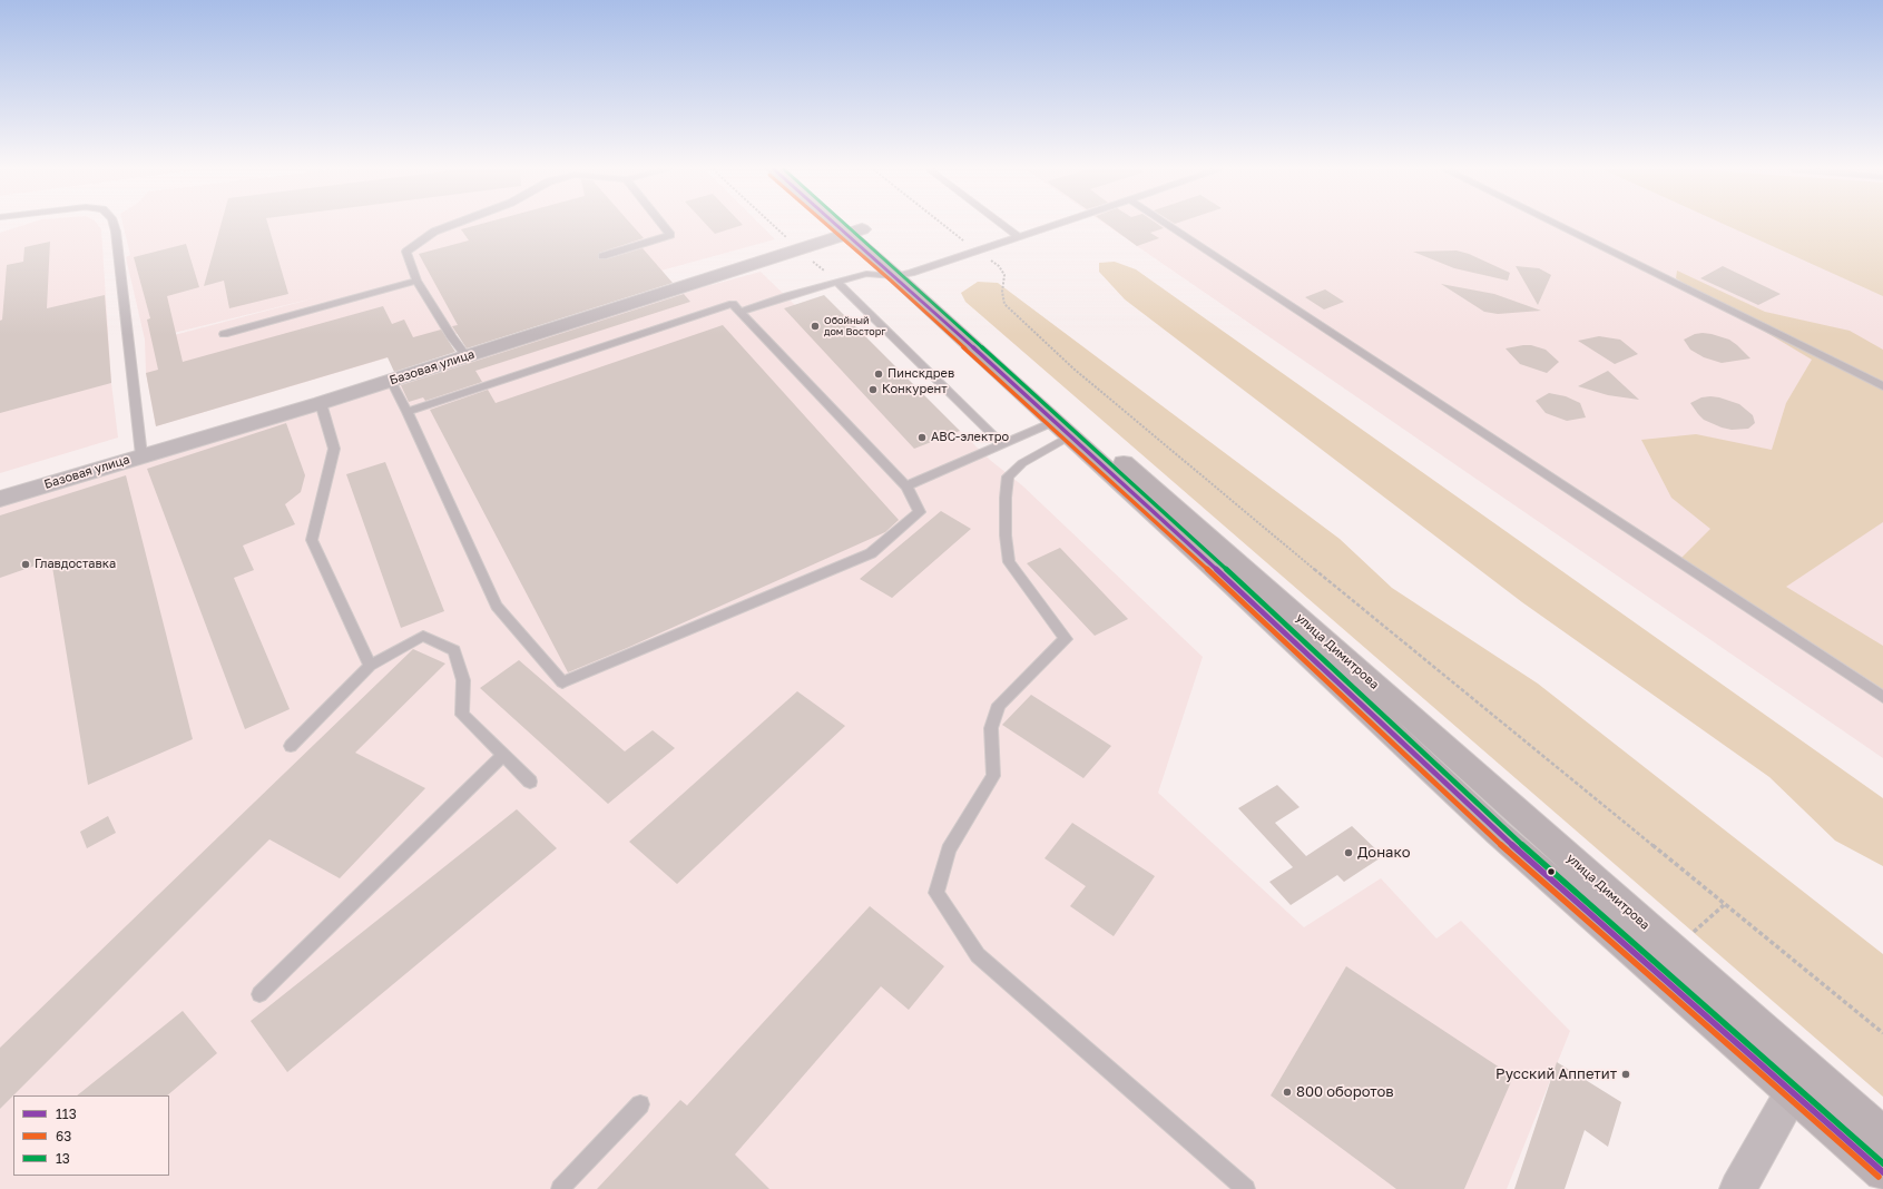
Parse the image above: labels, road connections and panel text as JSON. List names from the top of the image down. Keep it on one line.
{"streets":{"main road":["улица Димитрова"],"street":["Базовая улица"]},"crossings":[["Базовая улица","улица Димитрова"]],"places":["Обойный дом Восторг","Пинскдрев","Конкурент","АВС-электро","Главдоставка","Донако","Русский Аппетит","800 оборотов"],"lines":["transit line 113","transit line 63","transit line 13"],"legend":["113","63","13"]}
